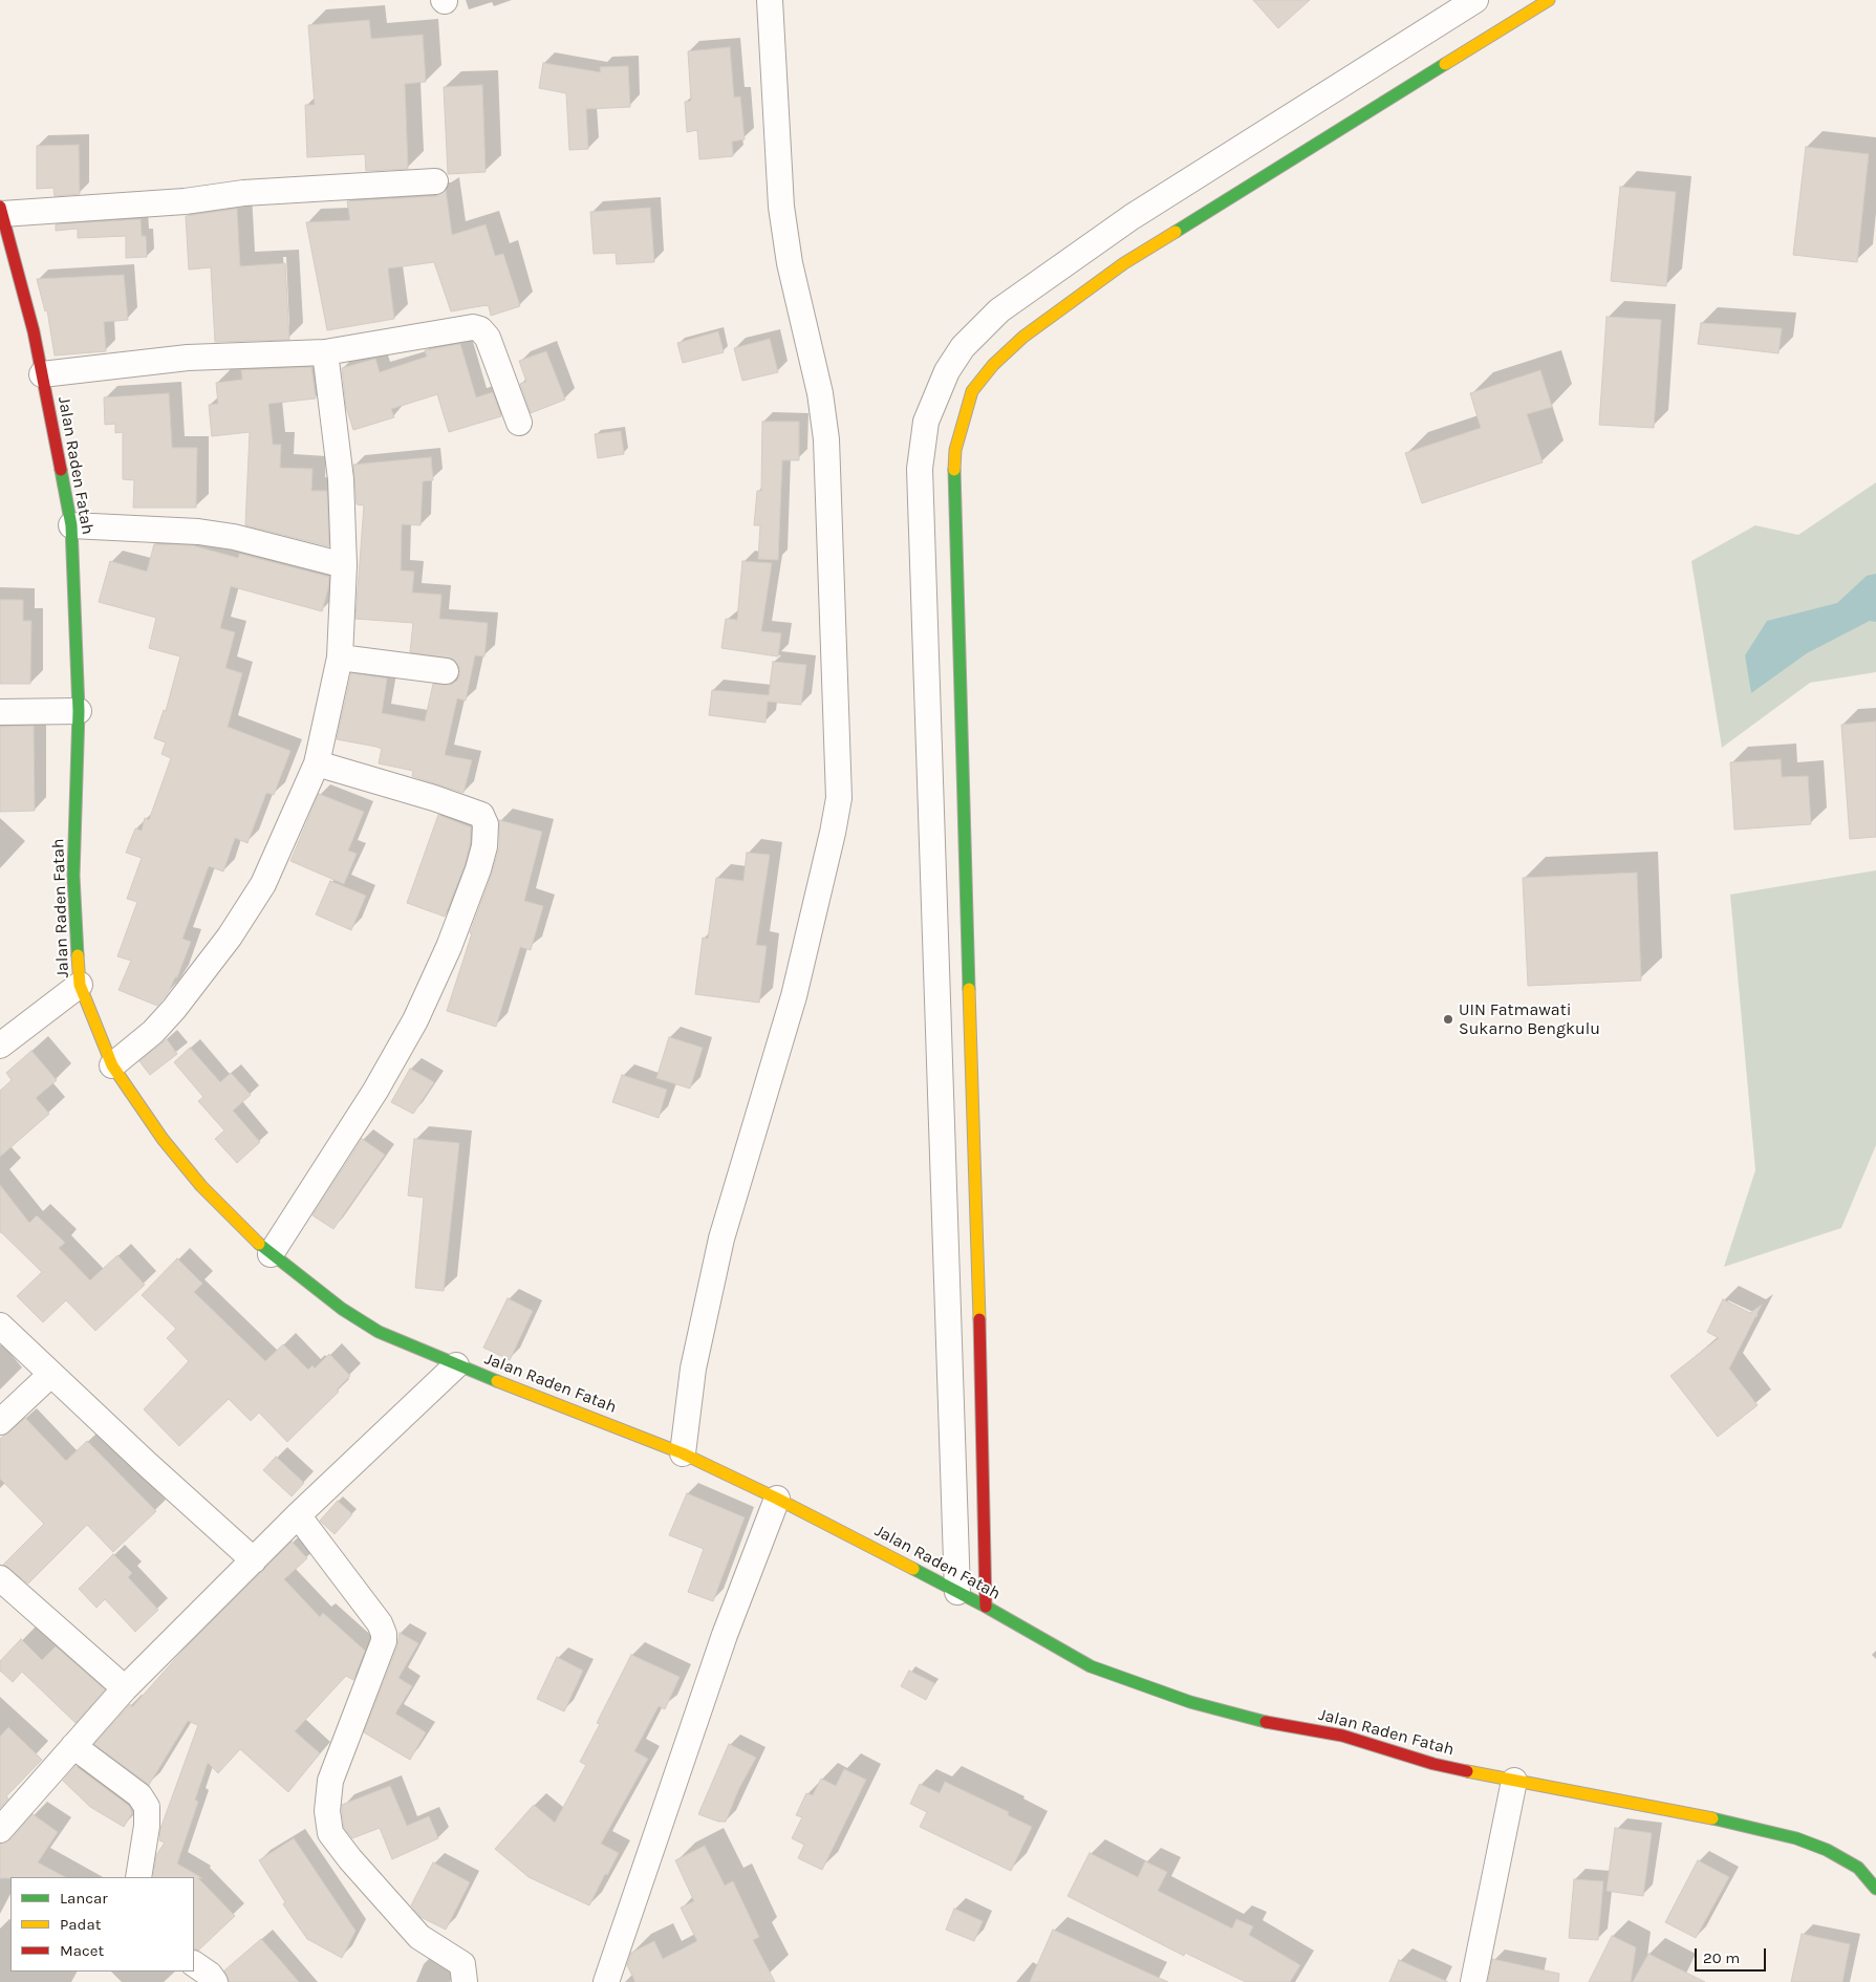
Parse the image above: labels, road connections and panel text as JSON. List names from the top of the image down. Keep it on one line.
{"streets":{"main road":["Jalan Raden Fatah"]},"places":["UIN Fatmawati Sukarno Bengkulu"],"legend":["Lancar","Padat","Macet"],"scale_bar":"20 m"}
